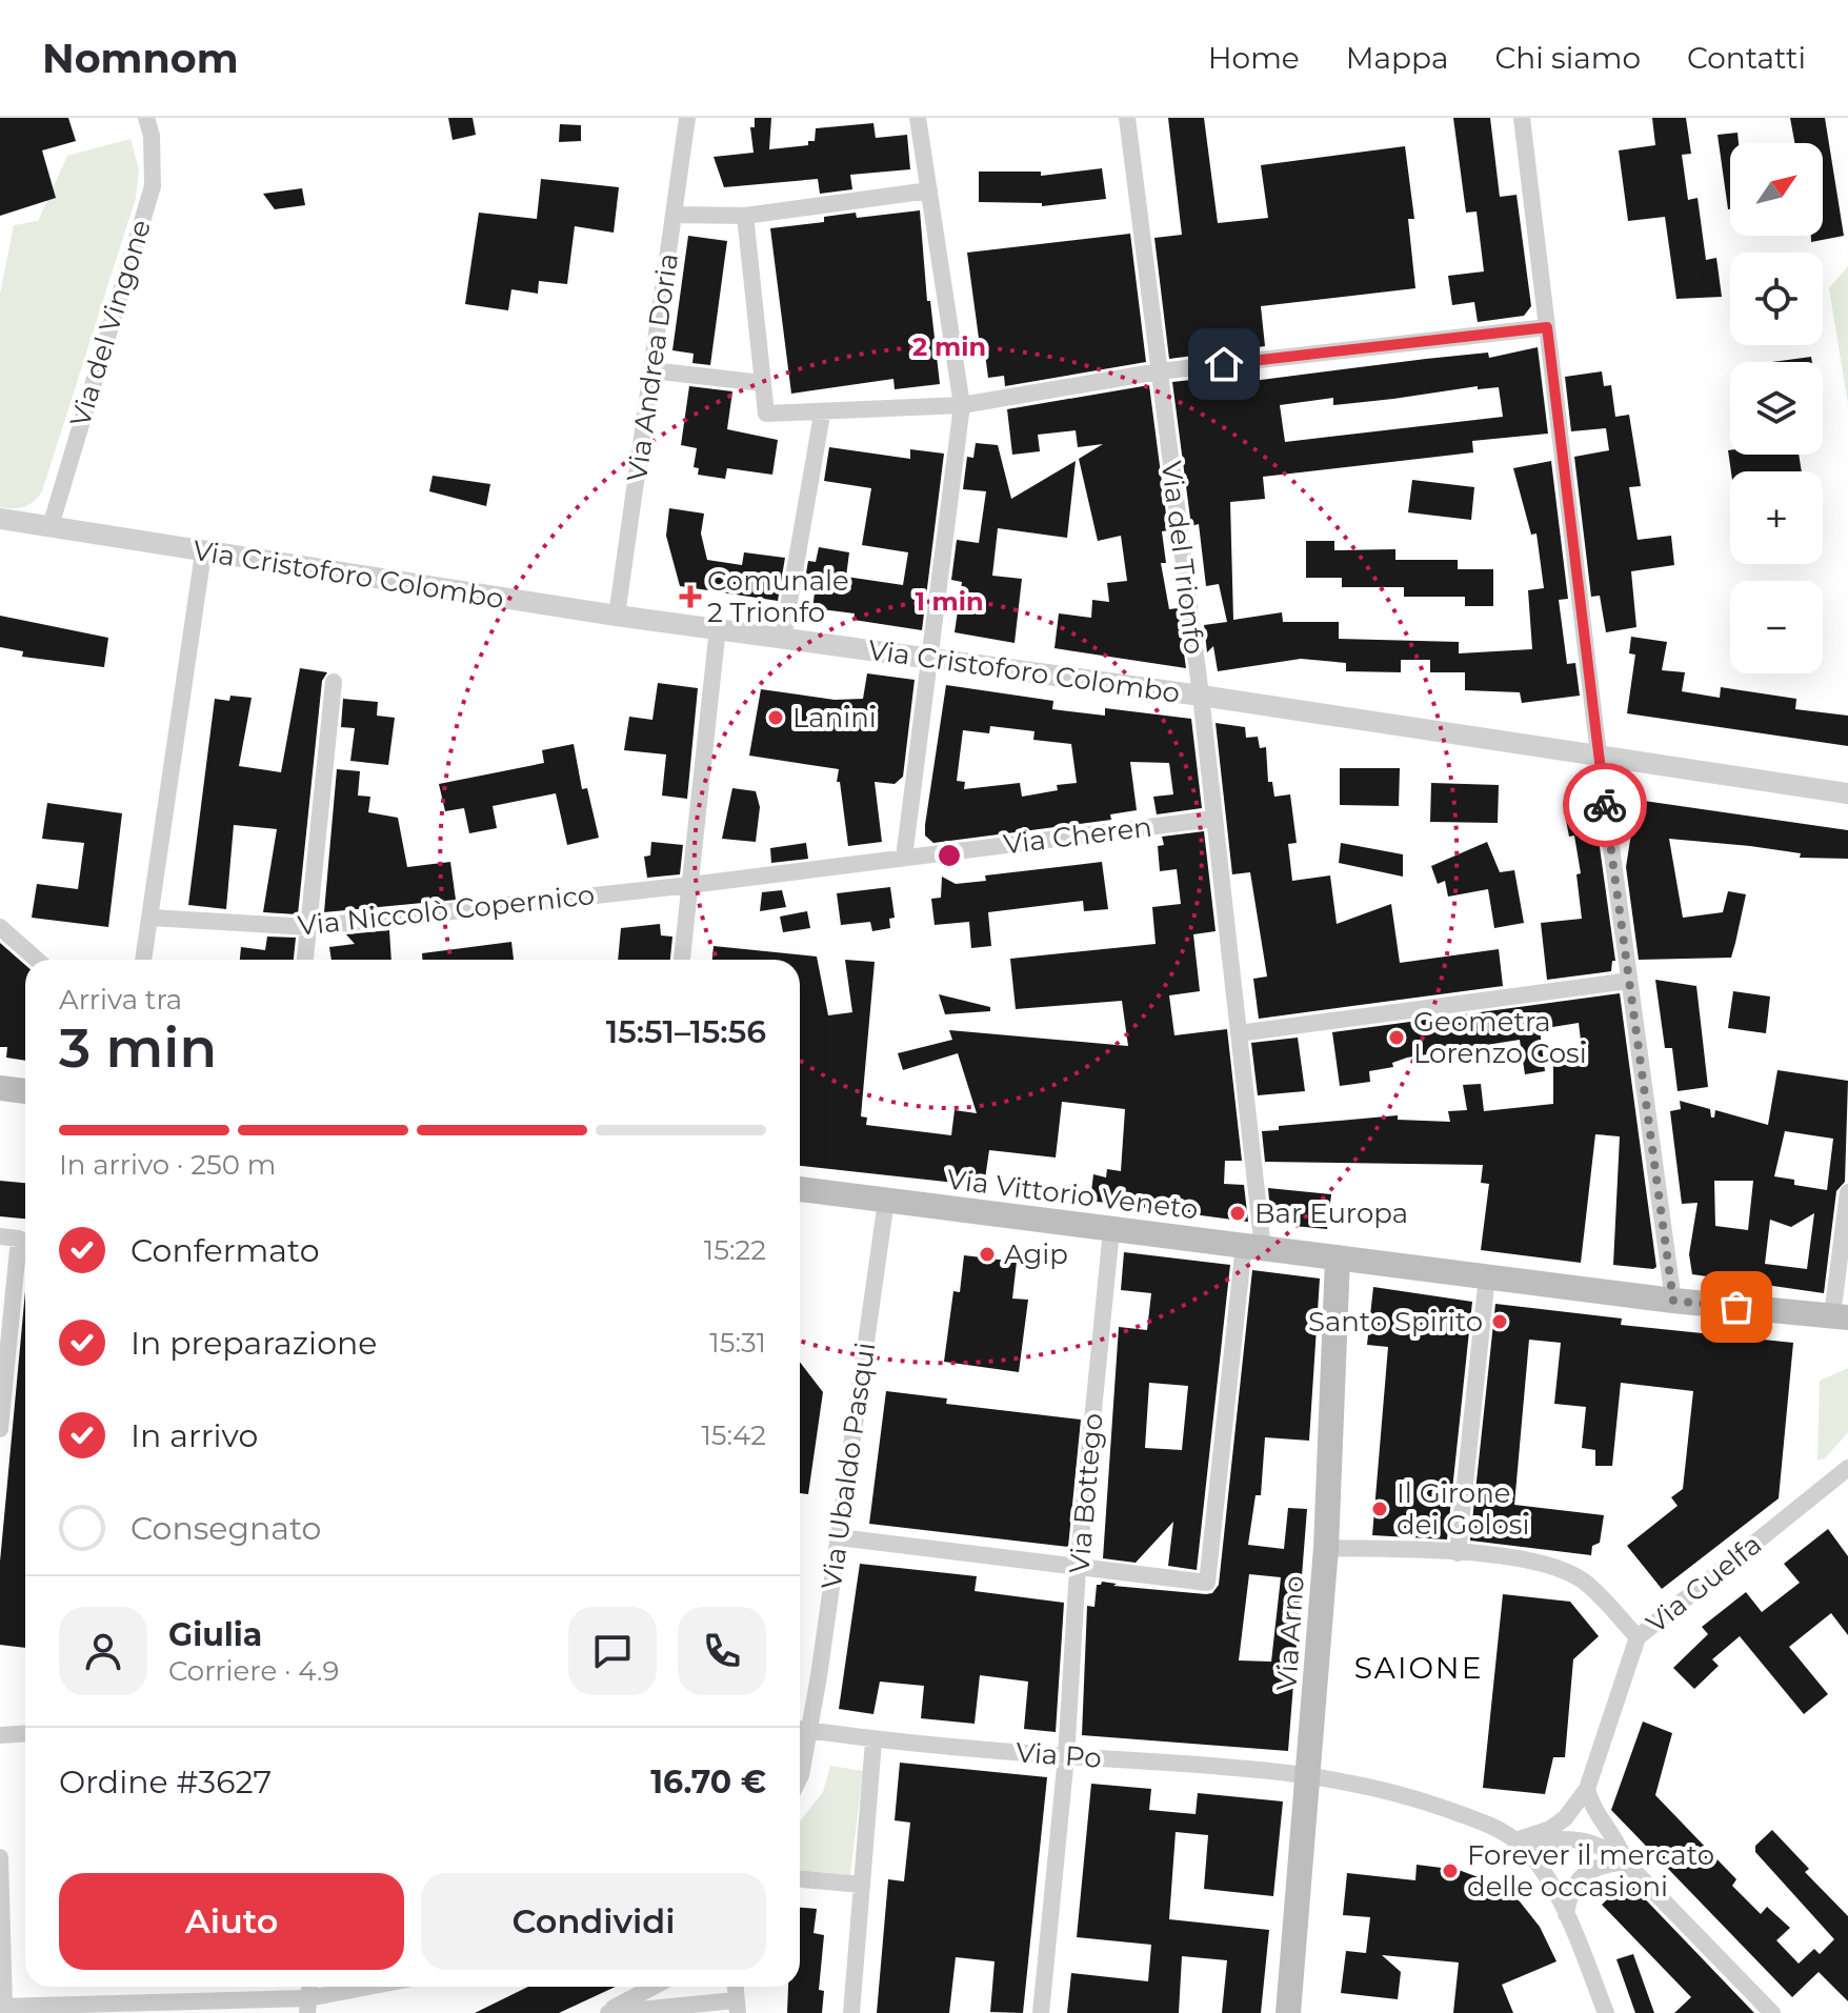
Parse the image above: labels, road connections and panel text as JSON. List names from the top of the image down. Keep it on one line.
{"streets":{"main road":["Via Vittorio Veneto","Via Arno"],"street":["Via del Vingone","Via Andrea Doria","Via del Trionfo","Via Cristoforo Colombo","Via Cheren","Via Niccolò Copernico","Via Ubaldo Pasqui","Via Bottego","Via Guelfa","Via Po"]},"crossings":[["Via del Vingone","Via Cristoforo Colombo"],["Via Andrea Doria","Via Cristoforo Colombo"],["Via del Trionfo","Via Cristoforo Colombo"],["Via del Trionfo","Via Cheren"],["Via del Trionfo","Via Vittorio Veneto"],["Via del Trionfo","Via Bottego"],["Via Cheren","Via Niccolò Copernico"],["Via Vittorio Veneto","Via Ubaldo Pasqui"],["Via Vittorio Veneto","Via Bottego"],["Via Vittorio Veneto","Via Arno"],["Via Ubaldo Pasqui","Via Po"],["Via Bottego","Via Po"],["Via Guelfa","Via Po"],["Via Arno","Via Po"]],"districts":["SAIONE"],"places":{"health":["Comunale 2 Trionfo"],"other":["Lanini","Geometra Lorenzo Cosi","Bar Europa","Agip","Santo Spirito","Il Girone dei Golosi","Forever il mercato delle occasioni"]},"north":"top right","page":{"header":"Nomnom","nav":["Home","Mappa","Chi siamo","Contatti"],"map_buttons":["+","−"],"heading":["3 min","Arriva tra","15:51–15:56"],"panel":["Giulia","Corriere · 4.9","Ordine #3627","16.70 €"],"bar":"In arrivo · 250 m","list":[["Confermato","15:22"],["In preparazione","15:31"],["In arrivo","15:42"],"Consegnato"],"buttons":["Aiuto","Condividi"]},"rings":["2 min","1 min"]}
